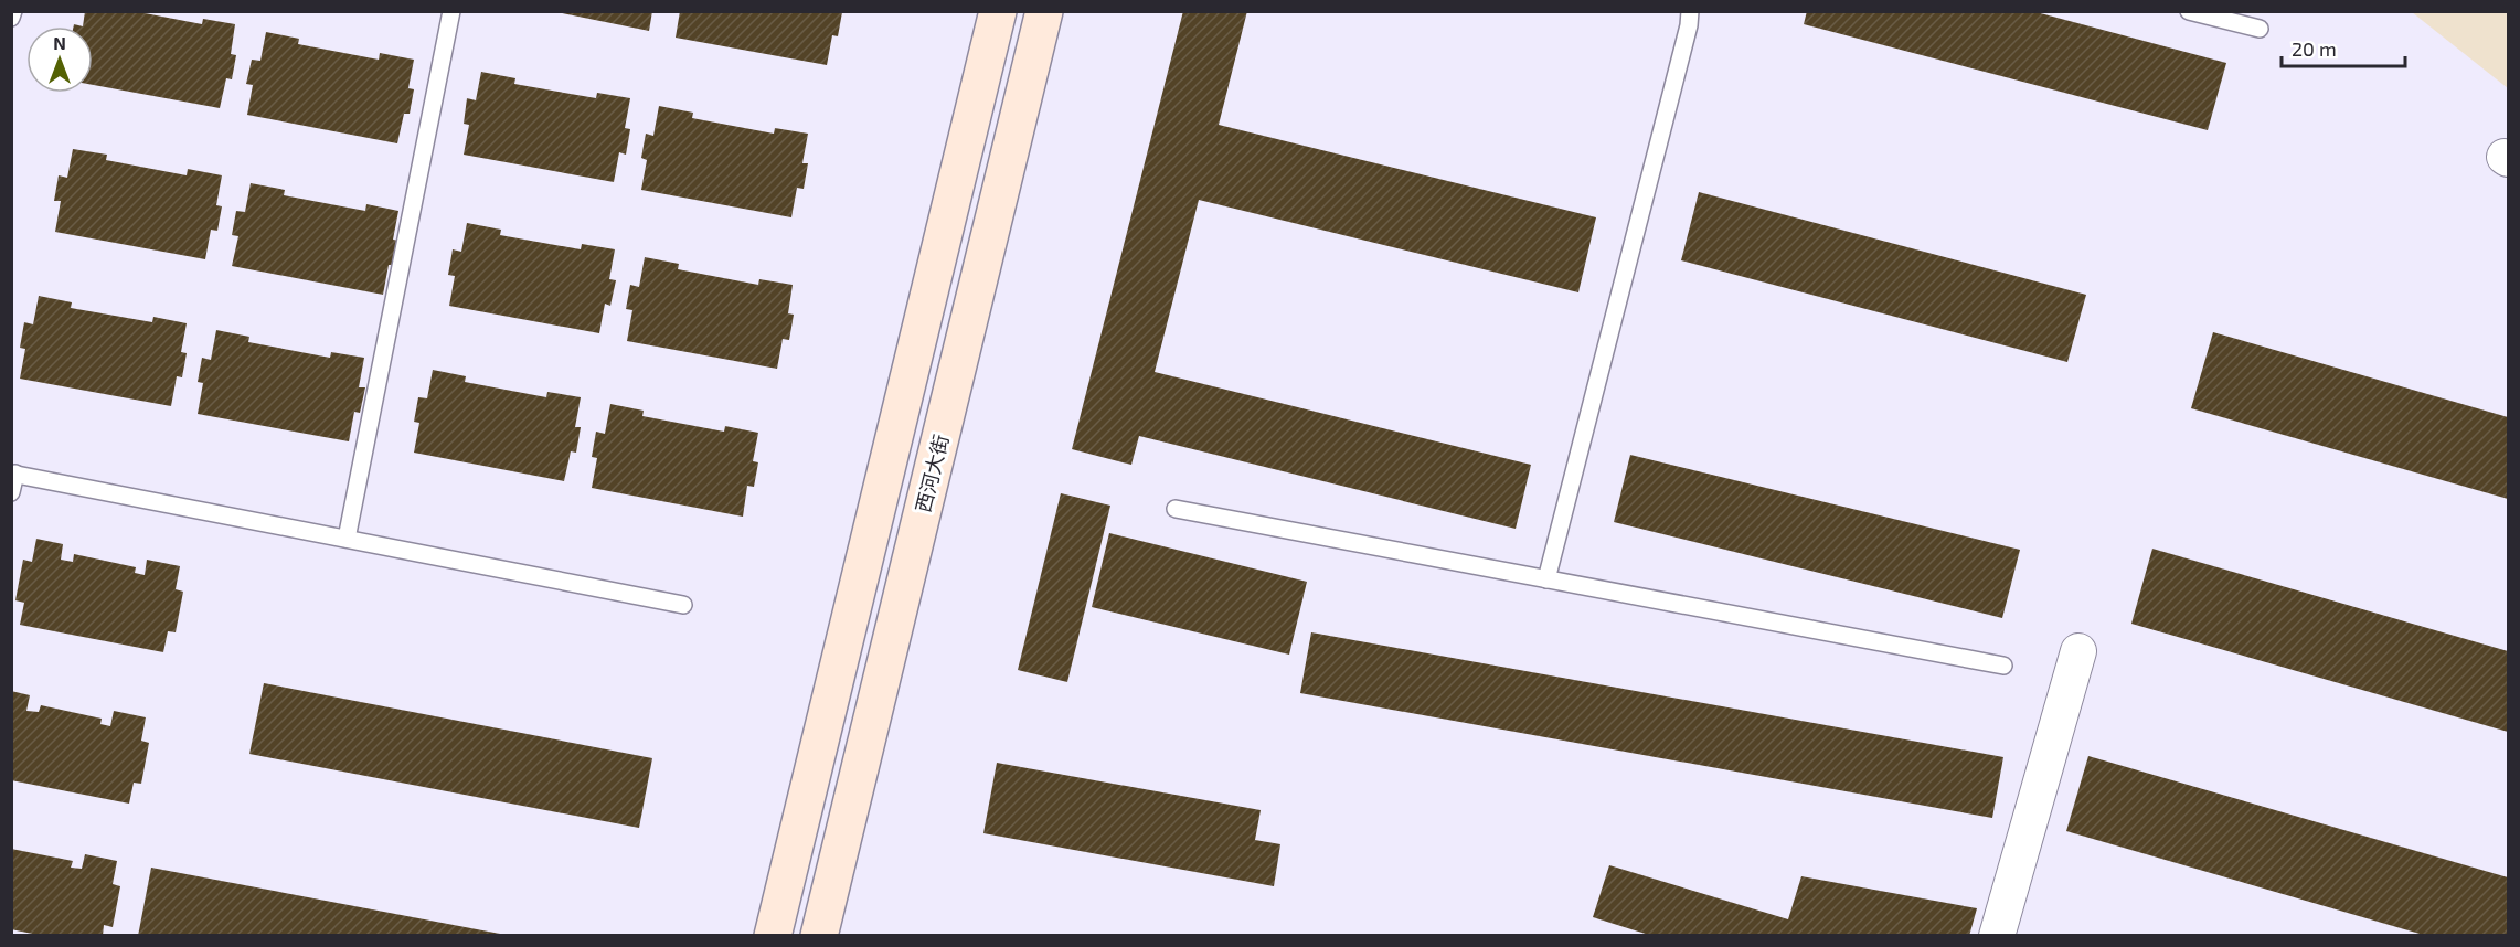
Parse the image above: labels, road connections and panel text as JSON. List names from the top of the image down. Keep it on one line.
{"streets":{"street":["西河大街"]},"scale_bar":"20 m","north":"top"}
